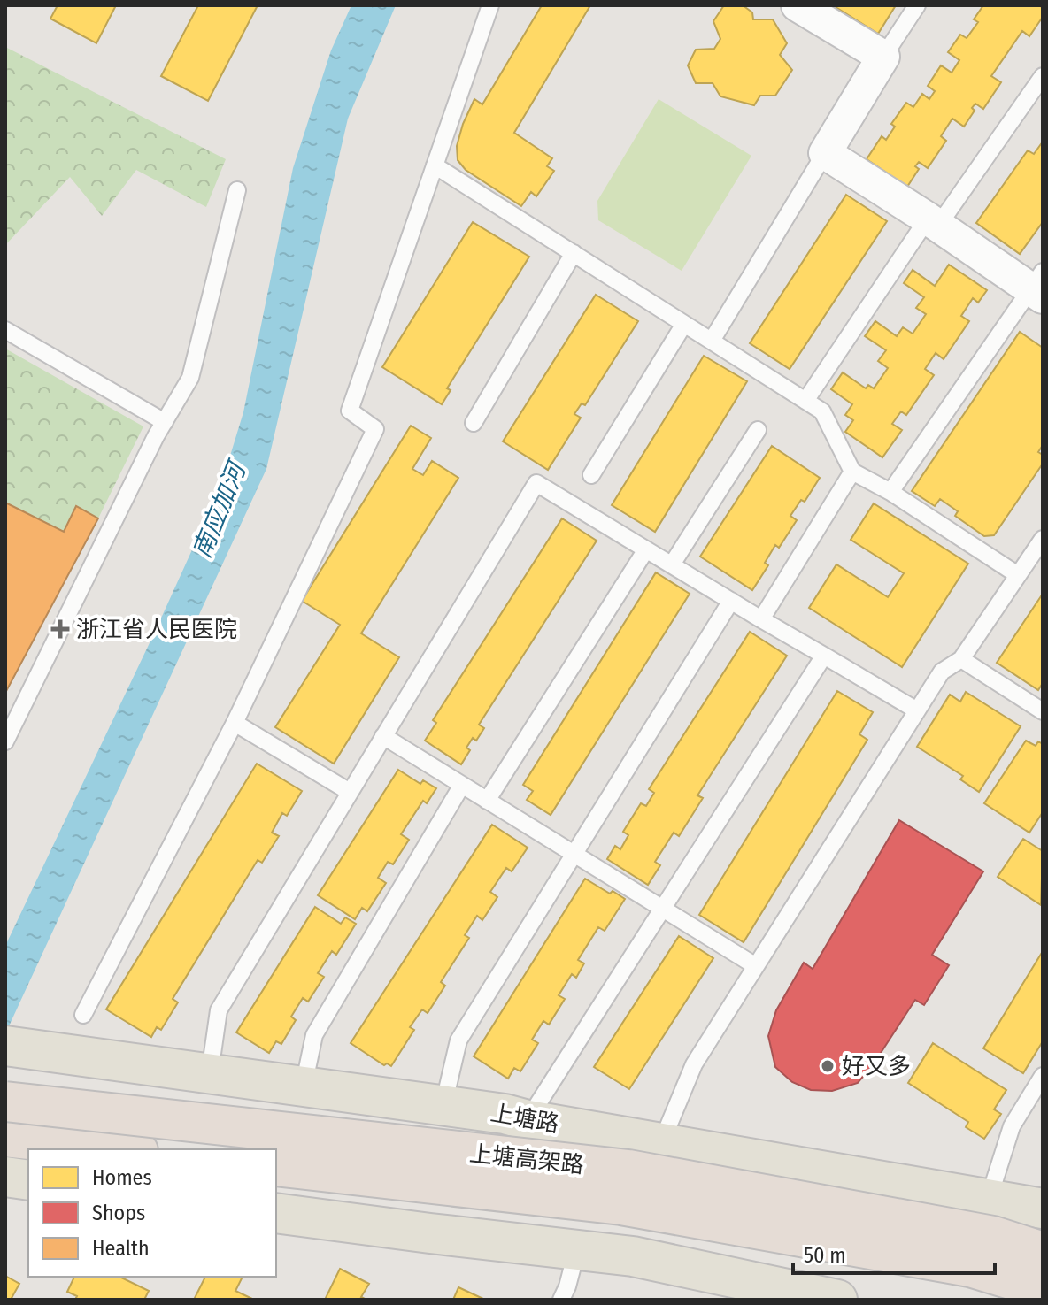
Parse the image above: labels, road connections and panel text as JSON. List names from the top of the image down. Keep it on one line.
{"streets":{"highway":["上塘高架路"],"main road":["上塘路"]},"water":["南应加河"],"places":{"health":["浙江省人民医院"],"other":["好又多"]},"legend":["Homes","Shops","Health"],"scale_bar":"50 m"}
